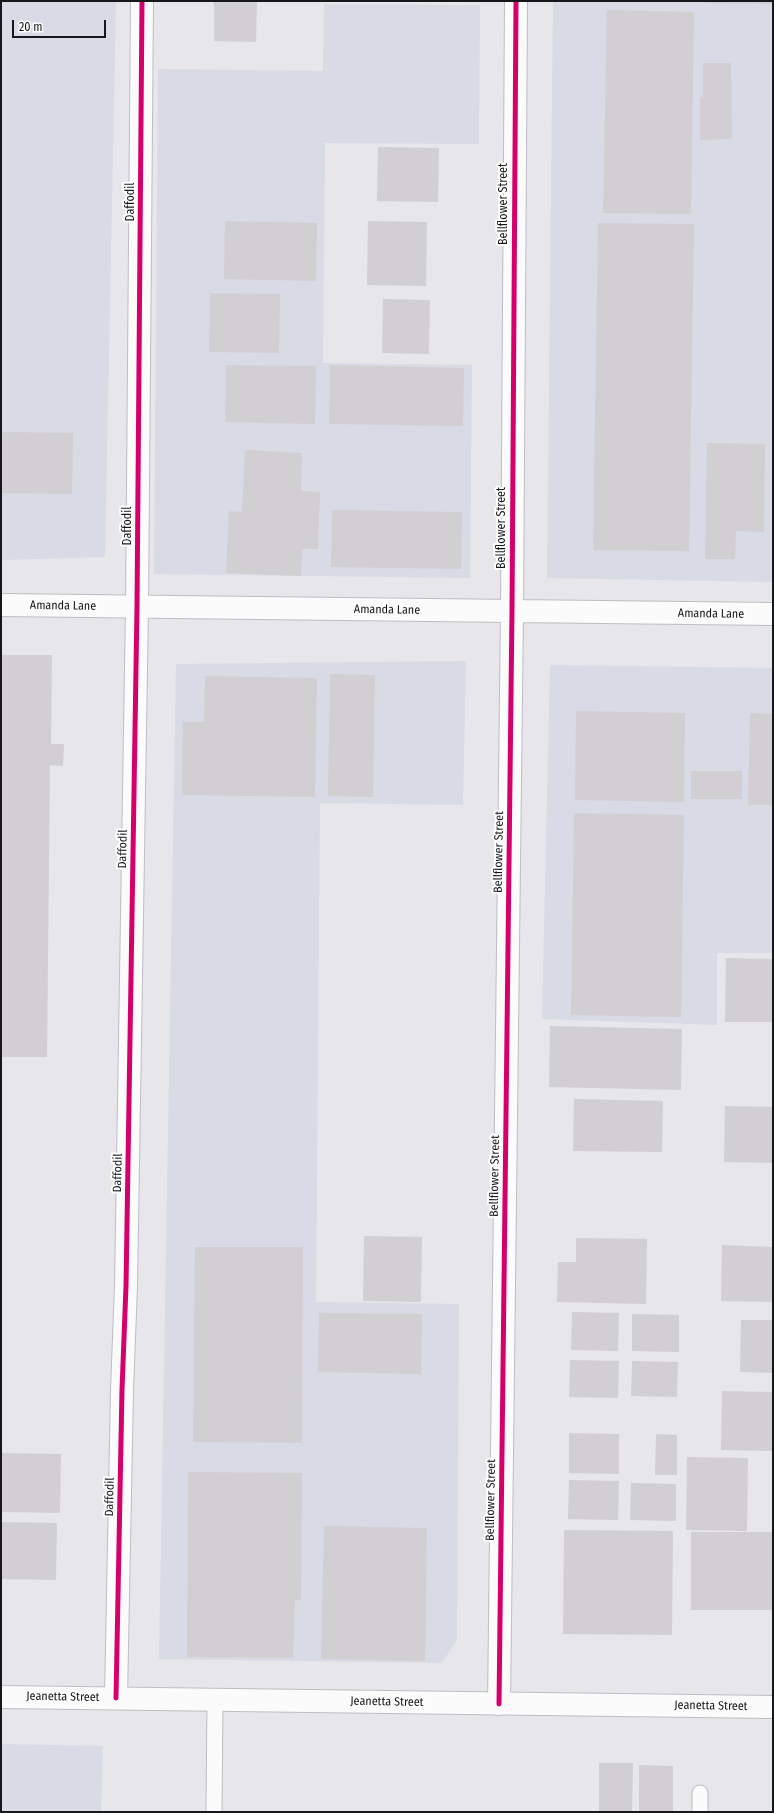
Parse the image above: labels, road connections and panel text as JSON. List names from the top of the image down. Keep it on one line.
{"streets":{"street":["Daffodil","Bellflower Street","Amanda Lane","Jeanetta Street"]},"crossings":[["Daffodil","Amanda Lane"],["Daffodil","Jeanetta Street"],["Bellflower Street","Amanda Lane"],["Bellflower Street","Jeanetta Street"]],"scale_bar":"20 m"}
